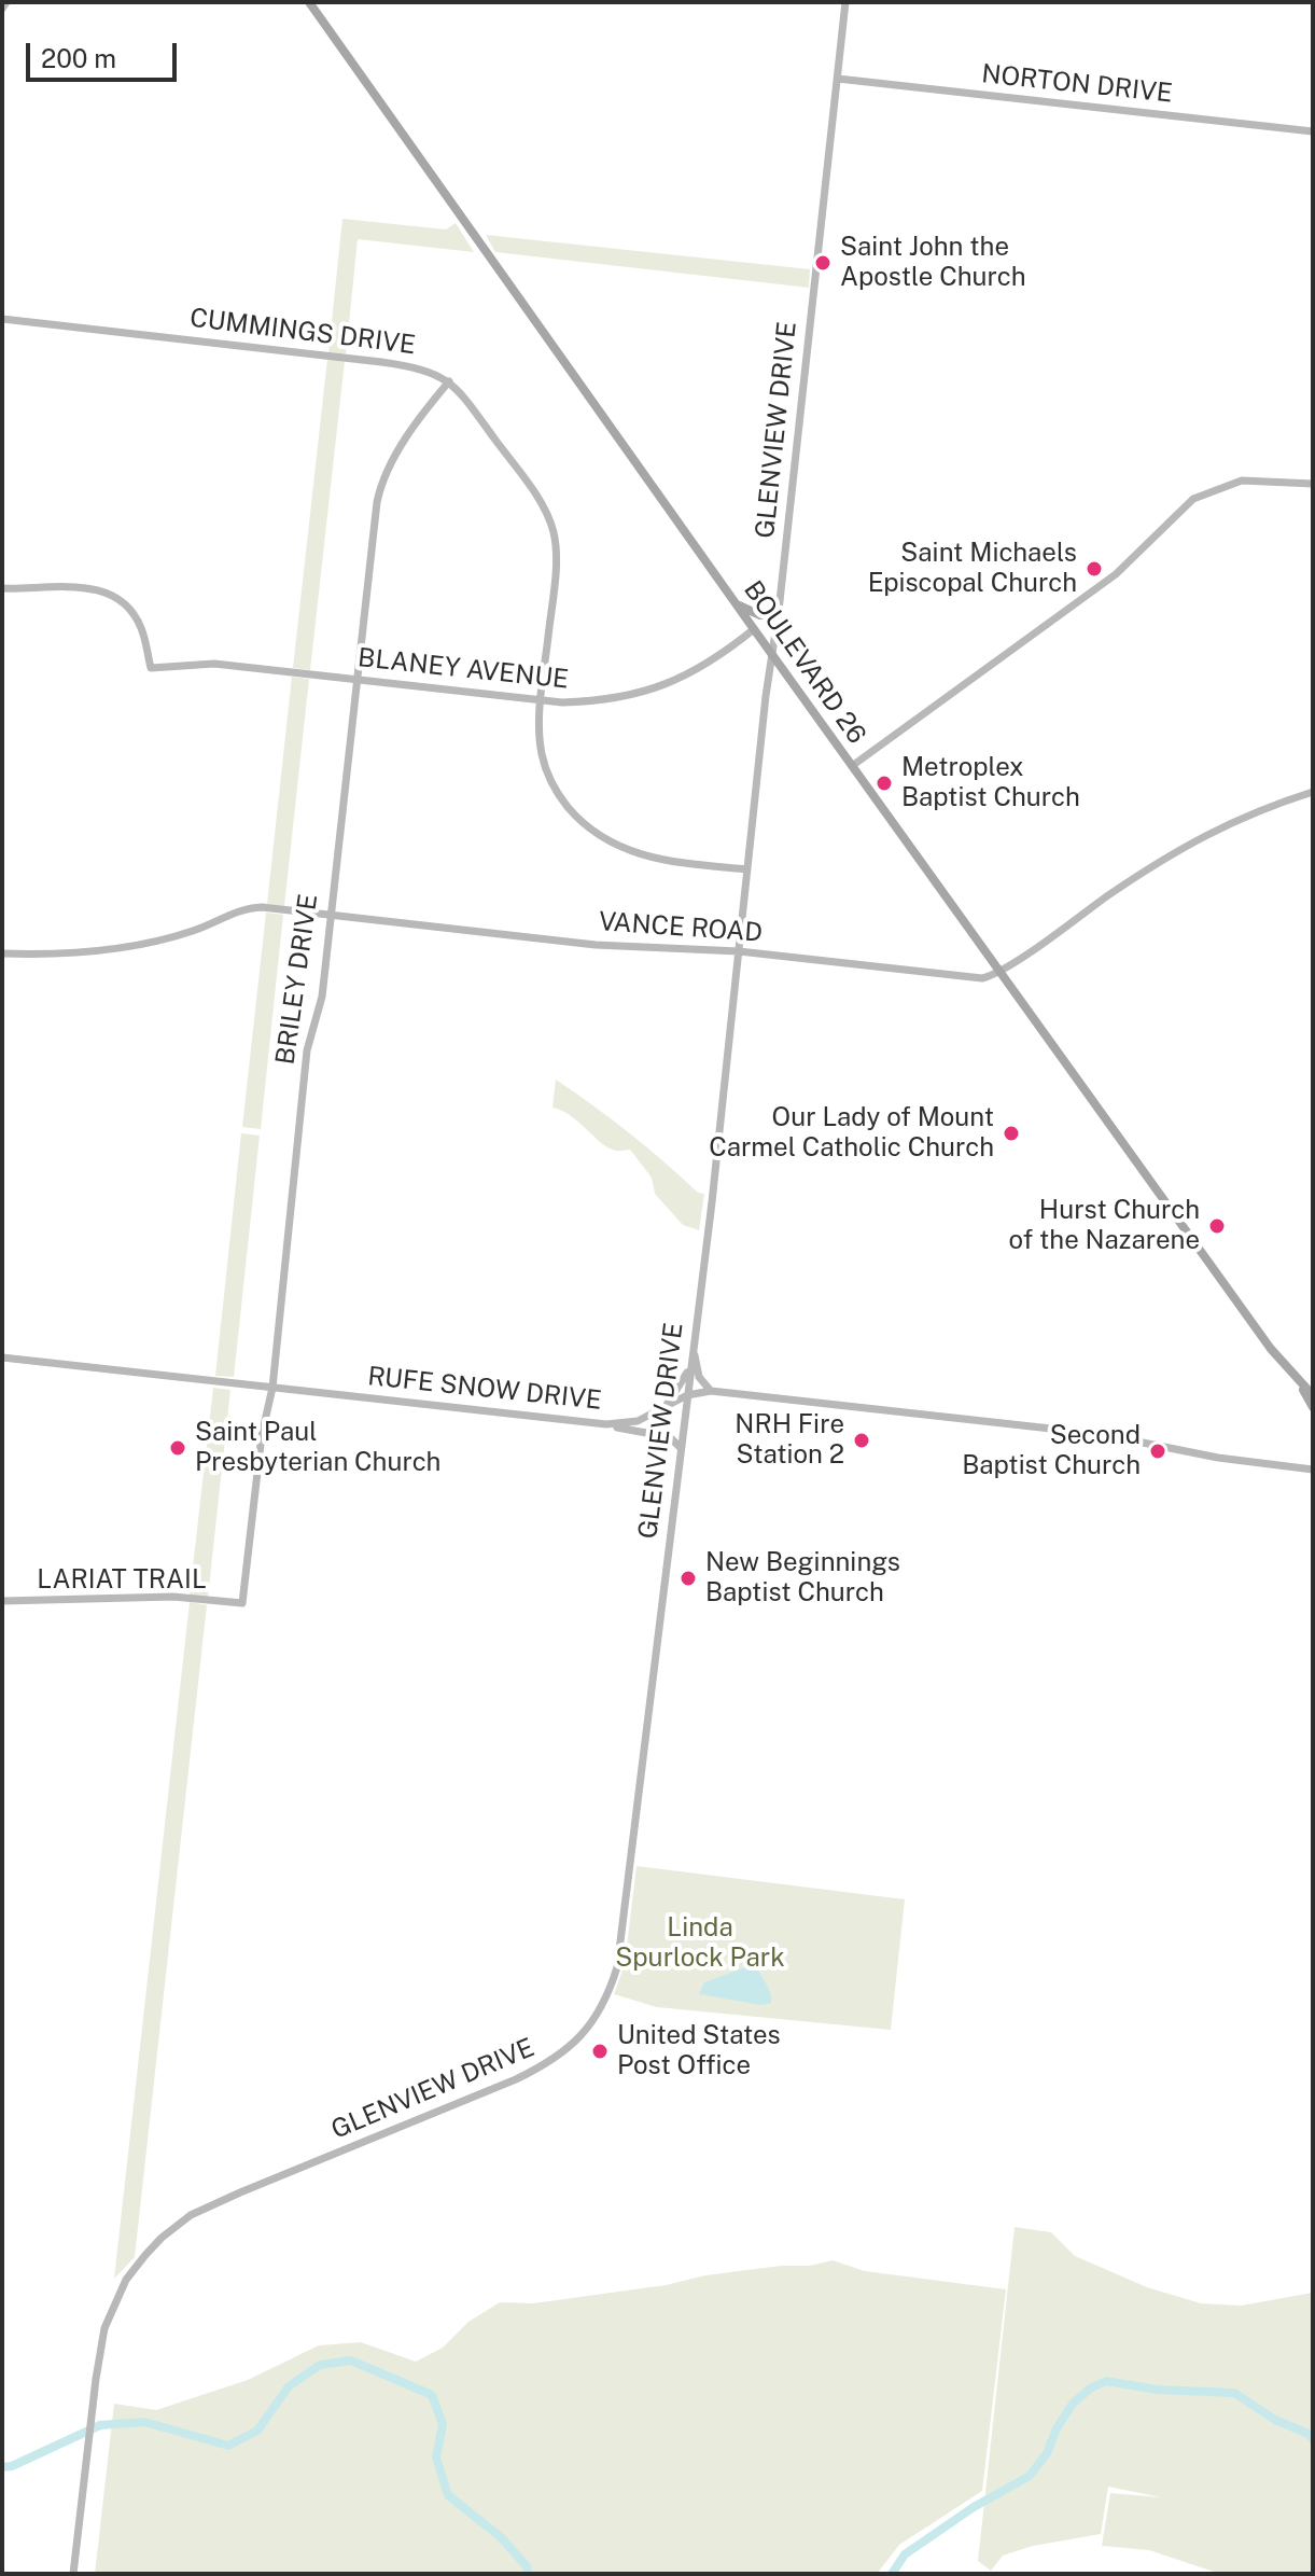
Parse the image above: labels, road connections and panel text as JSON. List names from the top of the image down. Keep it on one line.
{"streets":{"main road":["BOULEVARD 26"],"street":["NORTON DRIVE","CUMMINGS DRIVE","GLENVIEW DRIVE","BLANEY AVENUE","VANCE ROAD","BRILEY DRIVE","RUFE SNOW DRIVE","LARIAT TRAIL"]},"crossings":[["NORTON DRIVE","GLENVIEW DRIVE"],["CUMMINGS DRIVE","GLENVIEW DRIVE"],["CUMMINGS DRIVE","BLANEY AVENUE"],["CUMMINGS DRIVE","BRILEY DRIVE"],["GLENVIEW DRIVE","BOULEVARD 26"],["GLENVIEW DRIVE","VANCE ROAD"],["GLENVIEW DRIVE","RUFE SNOW DRIVE"],["BOULEVARD 26","BLANEY AVENUE"],["BOULEVARD 26","VANCE ROAD"],["BLANEY AVENUE","BRILEY DRIVE"],["VANCE ROAD","BRILEY DRIVE"],["BRILEY DRIVE","RUFE SNOW DRIVE"],["BRILEY DRIVE","LARIAT TRAIL"]],"parks":["Linda Spurlock Park"],"places":["Saint John the Apostle Church","Saint Michaels Episcopal Church","Metroplex Baptist Church","Our Lady of Mount Carmel Catholic Church","Hurst Church of the Nazarene","NRH Fire Station 2","Saint Paul Presbyterian Church","Second Baptist Church","New Beginnings Baptist Church","United States Post Office"],"scale_bar":"200 m"}
